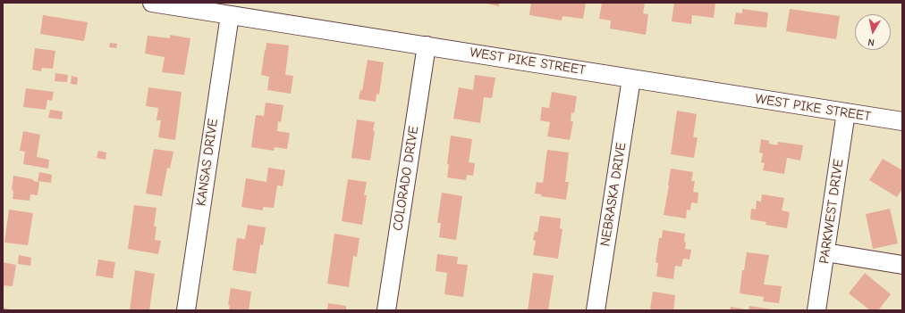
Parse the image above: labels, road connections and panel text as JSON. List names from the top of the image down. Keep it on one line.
{"streets":{"street":["WEST PIKE STREET","KANSAS DRIVE","COLORADO DRIVE","NEBRASKA DRIVE","PARKWEST DRIVE"]},"crossings":[["WEST PIKE STREET","KANSAS DRIVE"],["WEST PIKE STREET","COLORADO DRIVE"],["WEST PIKE STREET","NEBRASKA DRIVE"],["WEST PIKE STREET","PARKWEST DRIVE"]],"north":"bottom"}
